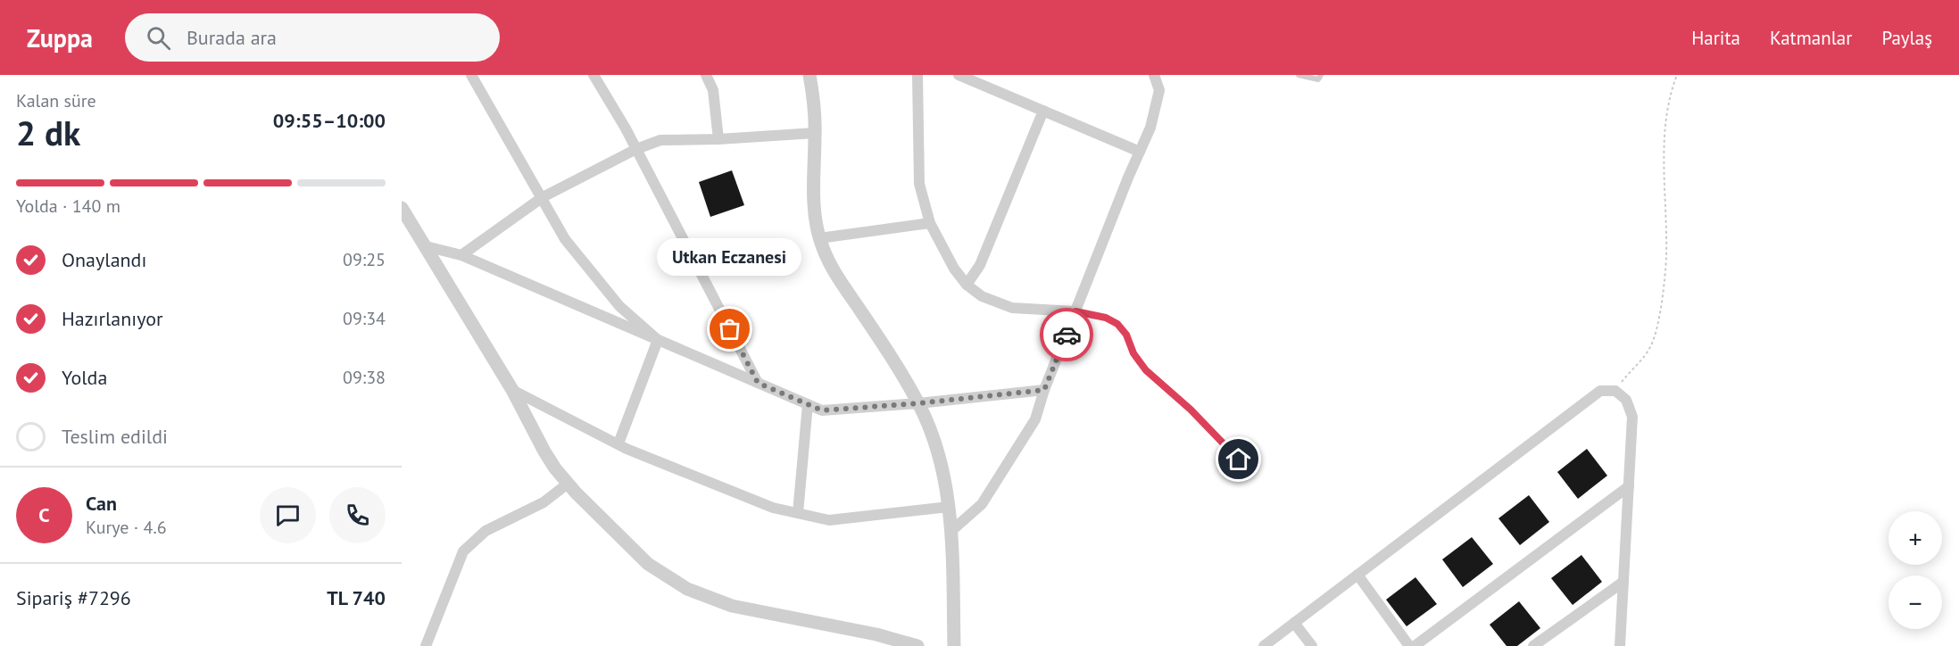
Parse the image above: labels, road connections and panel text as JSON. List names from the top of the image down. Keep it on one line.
{"places":["Utkan Eczanesi"],"page":{"header":"Zuppa","search":"Burada ara","nav":["Harita","Katmanlar","Paylaş"],"heading":["2 dk","Kalan süre","09:55–10:00"],"panel":["Can","Kurye · 4.6","Sipariş #7296","TL 740"],"bar":"Yolda · 140 m","list":[["Onaylandı","09:25"],["Hazırlanıyor","09:34"],["Yolda","09:38"],"Teslim edildi"],"bubble":"Utkan Eczanesi","round":"C","map_buttons":["+","−"]}}
